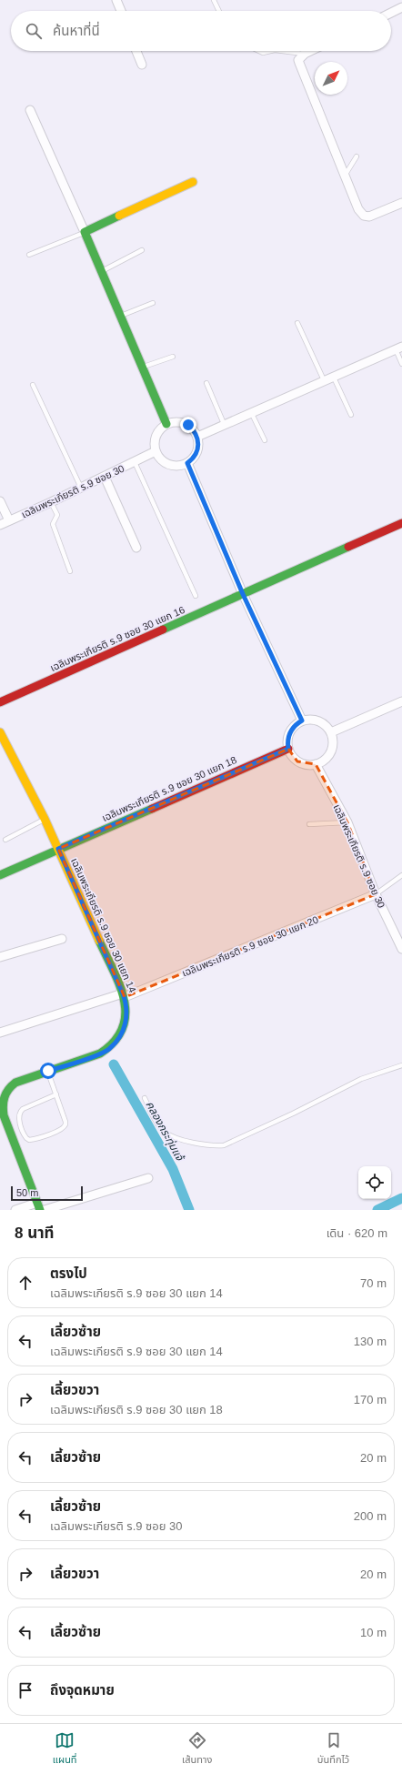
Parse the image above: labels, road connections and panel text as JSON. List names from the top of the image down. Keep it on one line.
{"streets":{"street":["เฉลิมพระเกียรติ ร.9 ซอย 30","เฉลิมพระเกียรติ ร.9 ซอย 30 แยก 16","เฉลิมพระเกียรติ ร.9 ซอย 30 แยก 18","เฉลิมพระเกียรติ ร.9 ซอย 30 แยก 14","เฉลิมพระเกียรติ ร.9 ซอย 30 แยก 20"]},"crossings":[["เฉลิมพระเกียรติ ร.9 ซอย 30","เฉลิมพระเกียรติ ร.9 ซอย 30 แยก 18"],["เฉลิมพระเกียรติ ร.9 ซอย 30","เฉลิมพระเกียรติ ร.9 ซอย 30 แยก 20"],["เฉลิมพระเกียรติ ร.9 ซอย 30 แยก 18","เฉลิมพระเกียรติ ร.9 ซอย 30 แยก 14"],["เฉลิมพระเกียรติ ร.9 ซอย 30 แยก 14","เฉลิมพระเกียรติ ร.9 ซอย 30 แยก 20"]],"water":["คลองกระทุ่มแจ้"],"scale_bar":"50 m","north":"top right","page":{"search":"ค้นหาที่นี่","scale":"50 m","heading":["8 นาที","เดิน · 620 m"],"list":[["ตรงไป","เฉลิมพระเกียรติ ร.9 ซอย 30 แยก 14","70 m"],["เลี้ยวซ้าย","เฉลิมพระเกียรติ ร.9 ซอย 30 แยก 14","130 m"],["เลี้ยวขวา","เฉลิมพระเกียรติ ร.9 ซอย 30 แยก 18","170 m"],["เลี้ยวซ้าย","20 m"],["เลี้ยวซ้าย","เฉลิมพระเกียรติ ร.9 ซอย 30","200 m"],["เลี้ยวขวา","20 m"],["เลี้ยวซ้าย","10 m"],"ถึงจุดหมาย"],"nav":["แผนที่","เส้นทาง","บันทึกไว้"]}}
